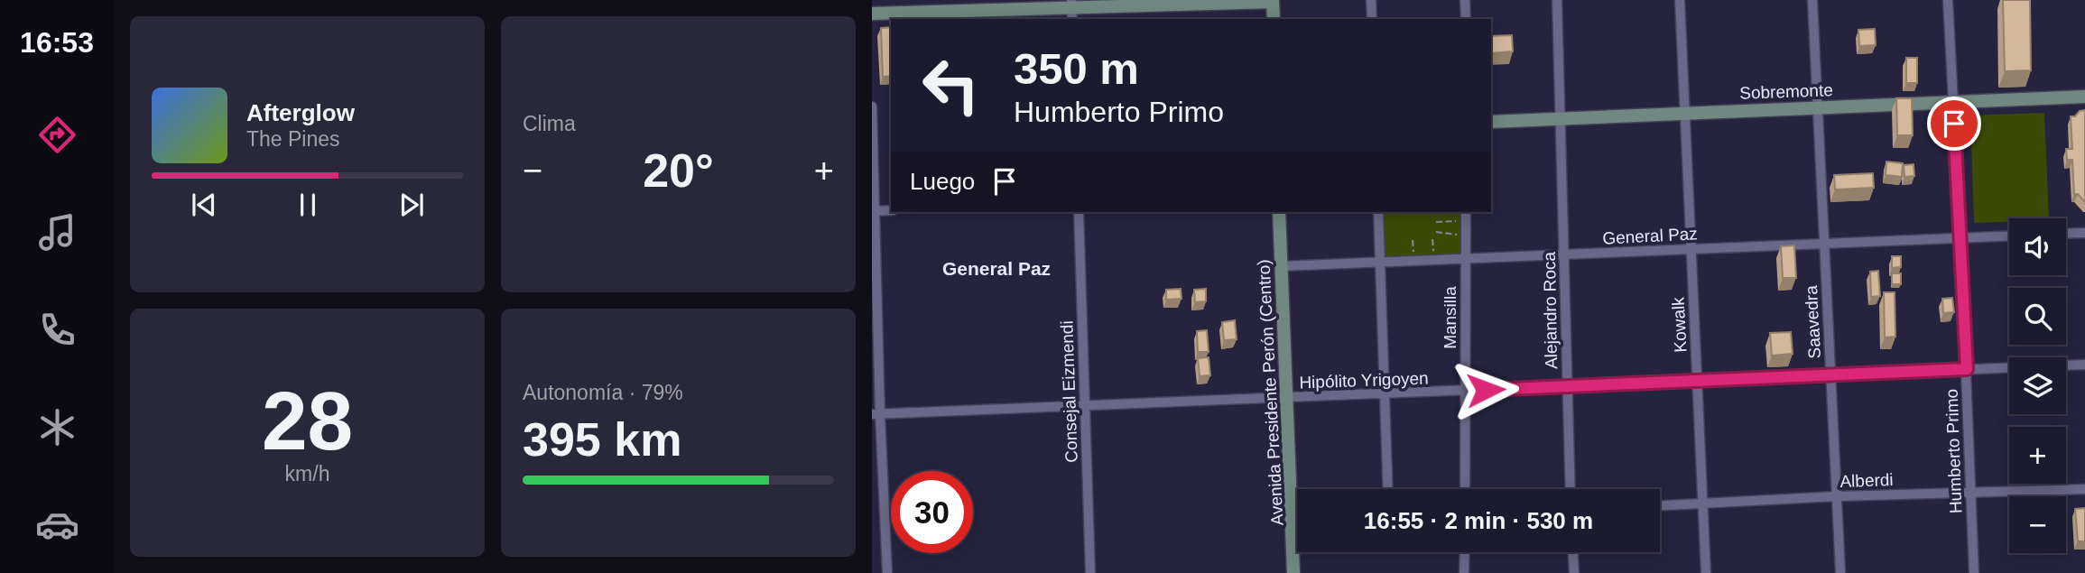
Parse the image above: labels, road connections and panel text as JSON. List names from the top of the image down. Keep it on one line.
{"streets":{"main road":["Sobremonte","Avenida Presidente Perón (Centro)"],"street":["General Paz","Alejandro Roca","Mansilla","Saavedra","Kowalk","Hipólito Yrigoyen","Consejal Eizmendi","Humberto Primo","Alberdi"]},"crossings":[["Sobremonte","Alejandro Roca"],["Sobremonte","Saavedra"],["Sobremonte","Kowalk"],["Sobremonte","Humberto Primo"],["General Paz","Alejandro Roca"],["General Paz","Mansilla"],["General Paz","Saavedra"],["General Paz","Kowalk"],["General Paz","Avenida Presidente Perón (Centro)"],["General Paz","Humberto Primo"],["Alejandro Roca","Hipólito Yrigoyen"],["Mansilla","Hipólito Yrigoyen"],["Saavedra","Hipólito Yrigoyen"],["Saavedra","Alberdi"],["Kowalk","Hipólito Yrigoyen"],["Kowalk","Alberdi"],["Hipólito Yrigoyen","Consejal Eizmendi"],["Hipólito Yrigoyen","Avenida Presidente Perón (Centro)"],["Hipólito Yrigoyen","Humberto Primo"],["Humberto Primo","Alberdi"]],"districts":["General Paz"],"page":{"tabs":"16:53","tile":["Clima",["28","km/h"],["Autonomía · 79%","395 km"]],"turn":["350 m","Humberto Primo"],"song":["Afterglow","The Pines"],"heat":["−","20°","+"],"then":"Luego","map_buttons":["+","−"],"limit":"30","trip":"16:55 · 2 min · 530 m"}}
